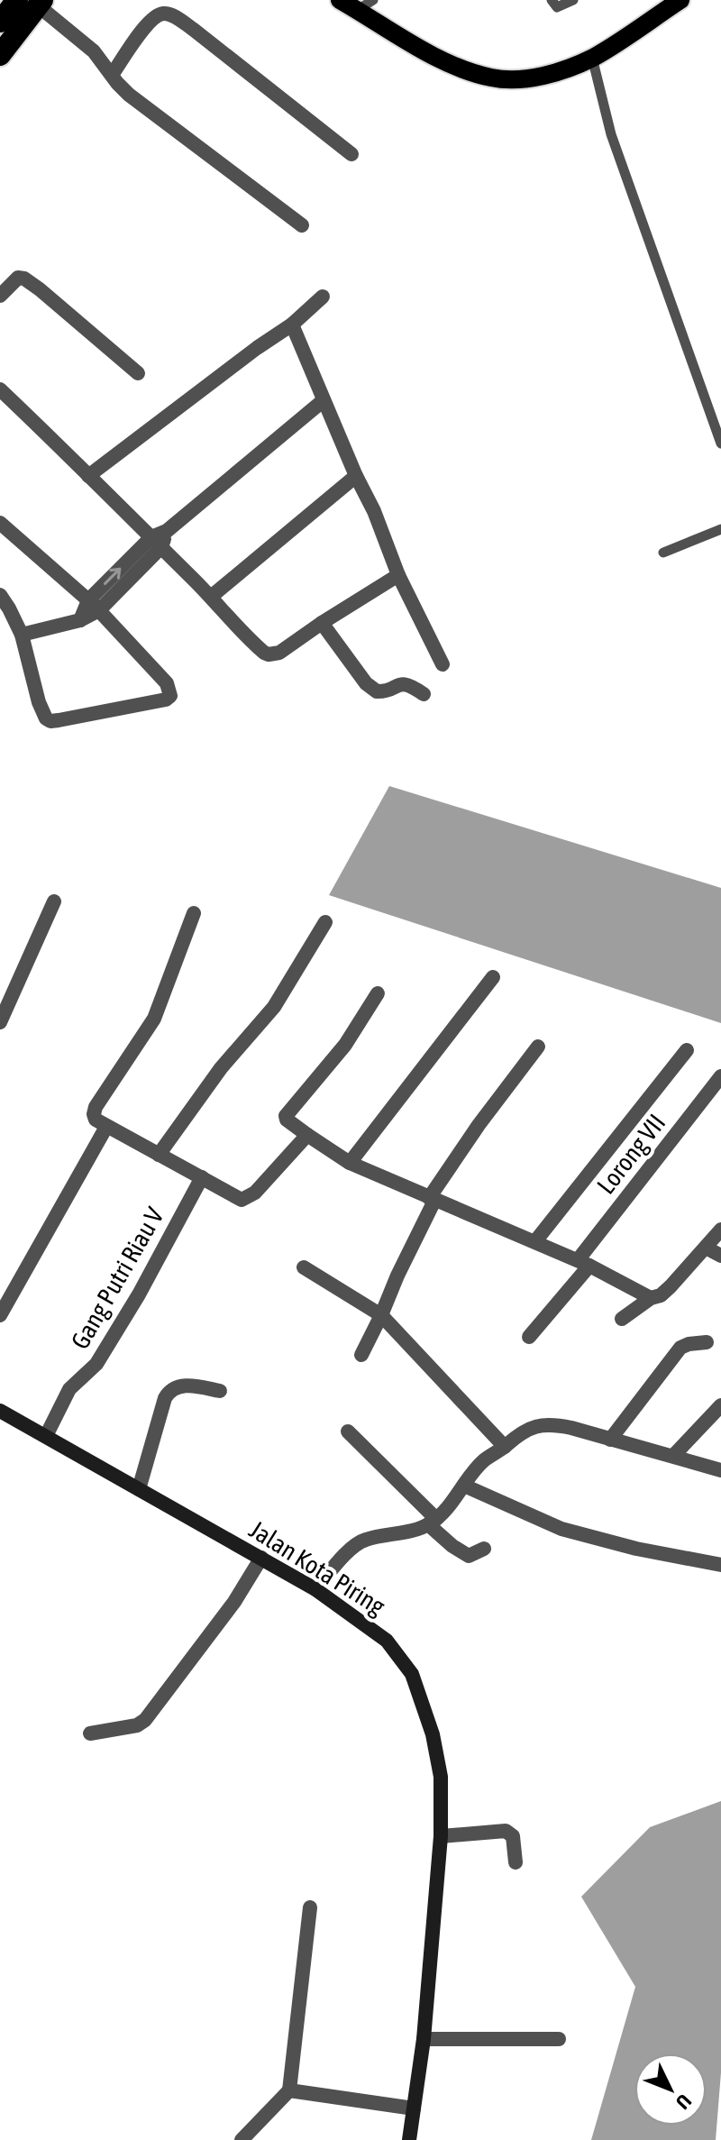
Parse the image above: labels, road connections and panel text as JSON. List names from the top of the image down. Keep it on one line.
{"streets":{"street":["Lorong VII","Gang Putri Riau V","Jalan Kota Piring"]},"crossings":[["Gang Putri Riau V","Jalan Kota Piring"]],"north":"bottom right"}
